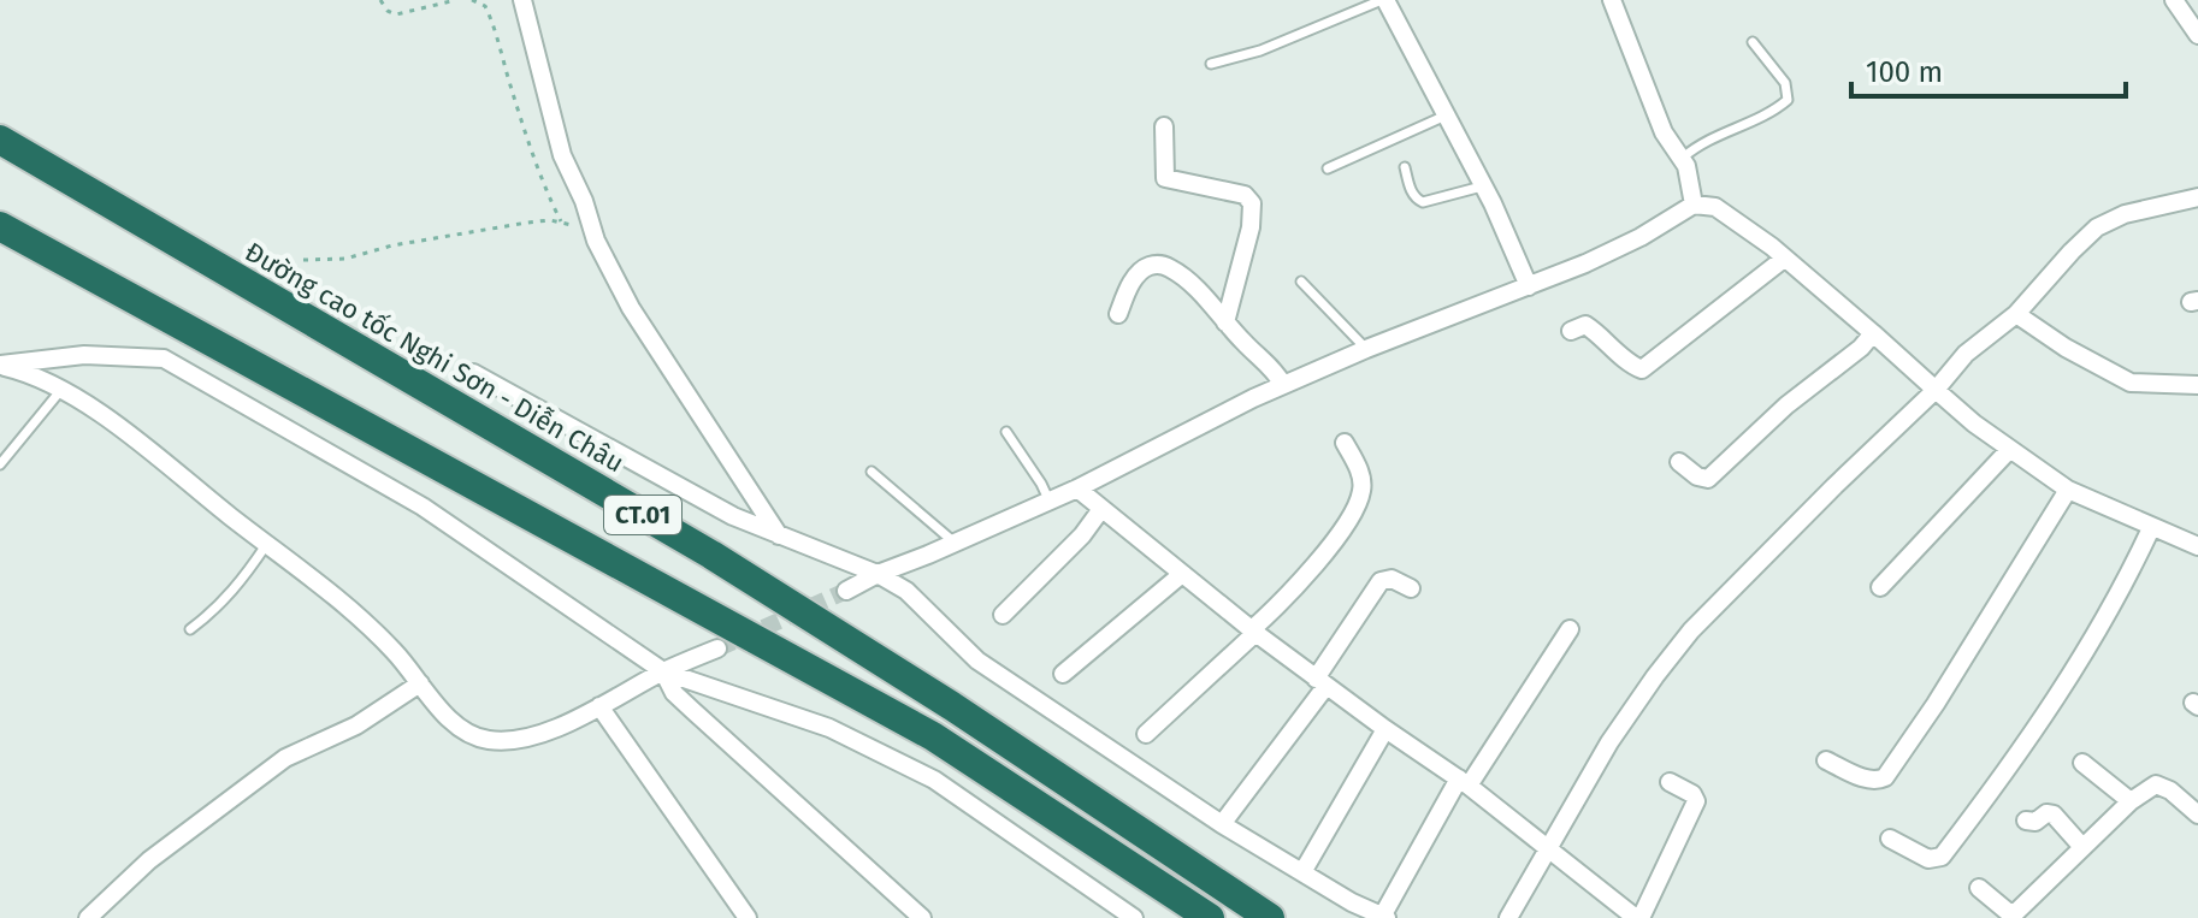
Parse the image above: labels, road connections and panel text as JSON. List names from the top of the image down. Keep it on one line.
{"streets":{"highway":["Đường cao tốc Nghi Sơn - Diễn Châu","CT.01"]},"scale_bar":"100 m"}
